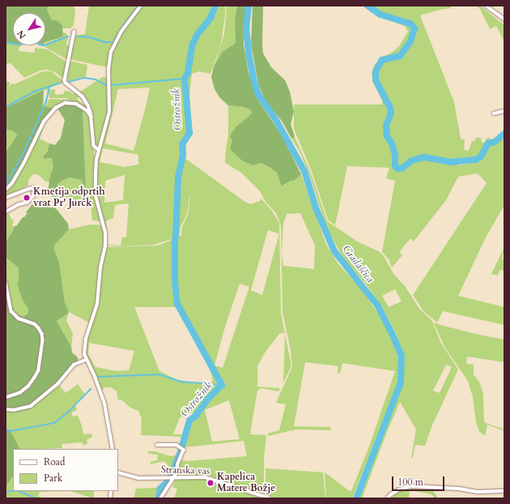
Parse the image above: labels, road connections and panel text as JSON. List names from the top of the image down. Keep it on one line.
{"streets":{"street":["Stranska vas"]},"water":["Ostrožnik","Gradaščica"],"places":["Kmetija odprtih vrat Pr' Jurčk","Kapelica Matere Božje"],"legend":["Road","Park"],"scale_bar":"100 m","north":"bottom left"}
